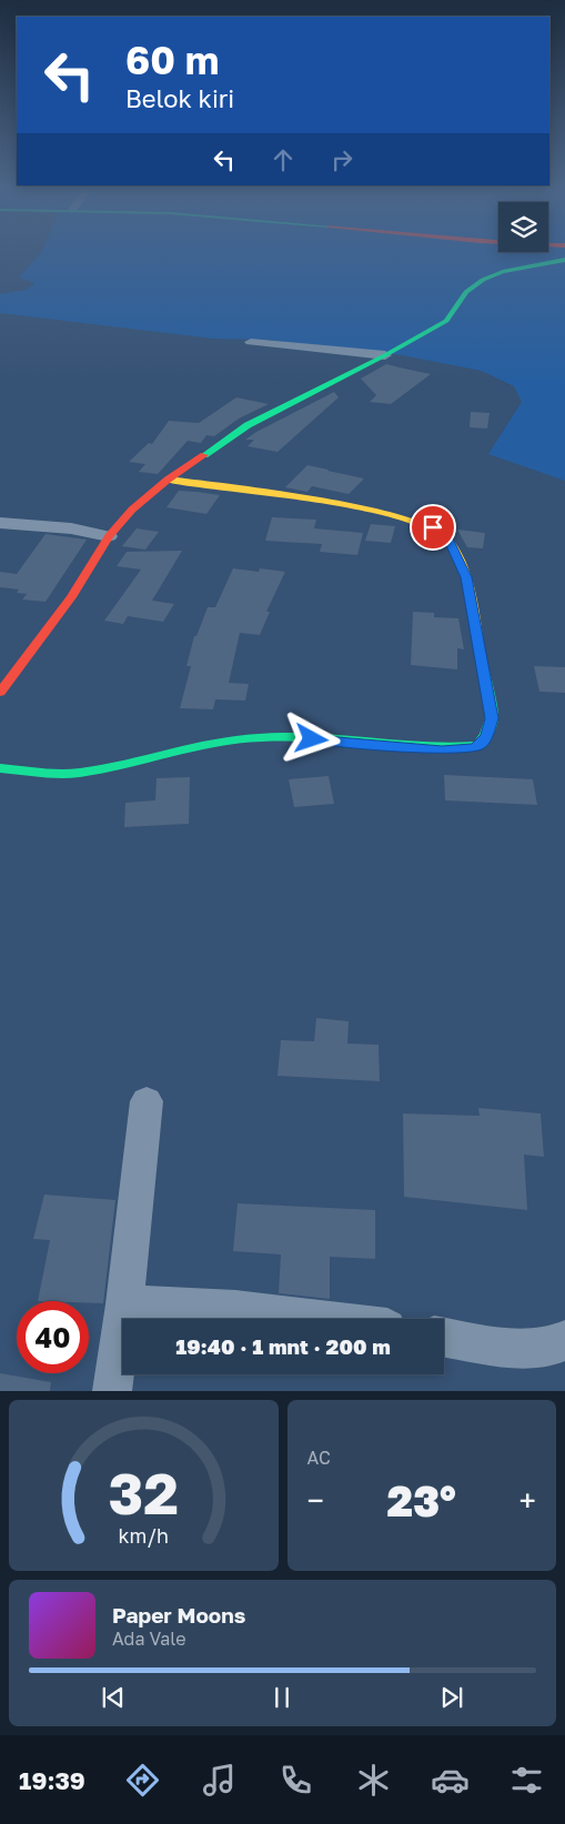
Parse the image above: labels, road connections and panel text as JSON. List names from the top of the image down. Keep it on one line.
{"page":{"turn":["60 m","Belok kiri"],"limit":"40","trip":"19:40 · 1 mnt · 200 m","tile":"AC","heat":["−","23°","+"],"song":["Paper Moons","Ada Vale"],"tabs":"19:39","gauge":["32","km/h"]}}
